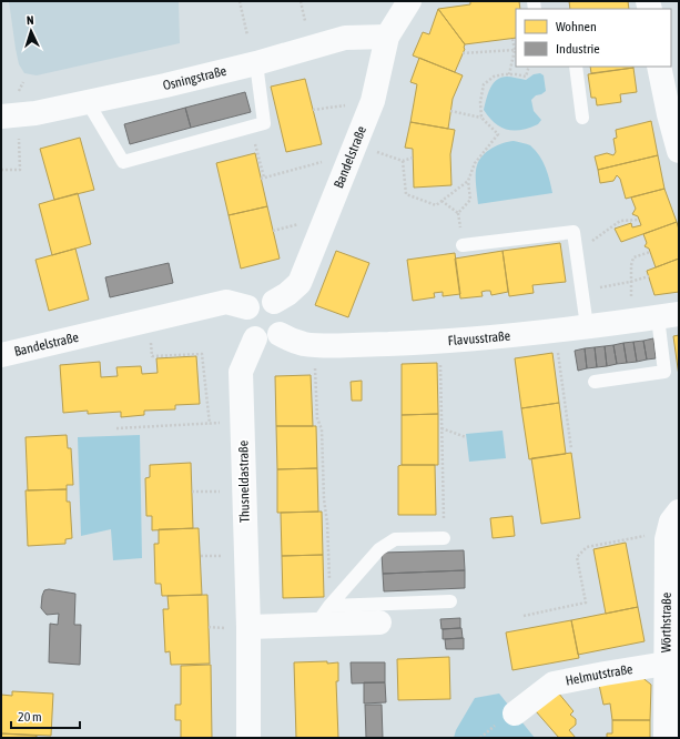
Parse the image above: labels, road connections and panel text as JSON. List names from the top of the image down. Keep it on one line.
{"streets":{"street":["Osningstraße","Bandelstraße","Flavusstraße","Thusneldastraße","Wörthstraße","Helmutstraße"]},"crossings":[["Osningstraße","Bandelstraße"],["Bandelstraße","Flavusstraße"],["Bandelstraße","Thusneldastraße"],["Flavusstraße","Thusneldastraße"],["Wörthstraße","Helmutstraße"]],"legend":["Wohnen","Industrie"],"scale_bar":"20 m","north":"top"}
